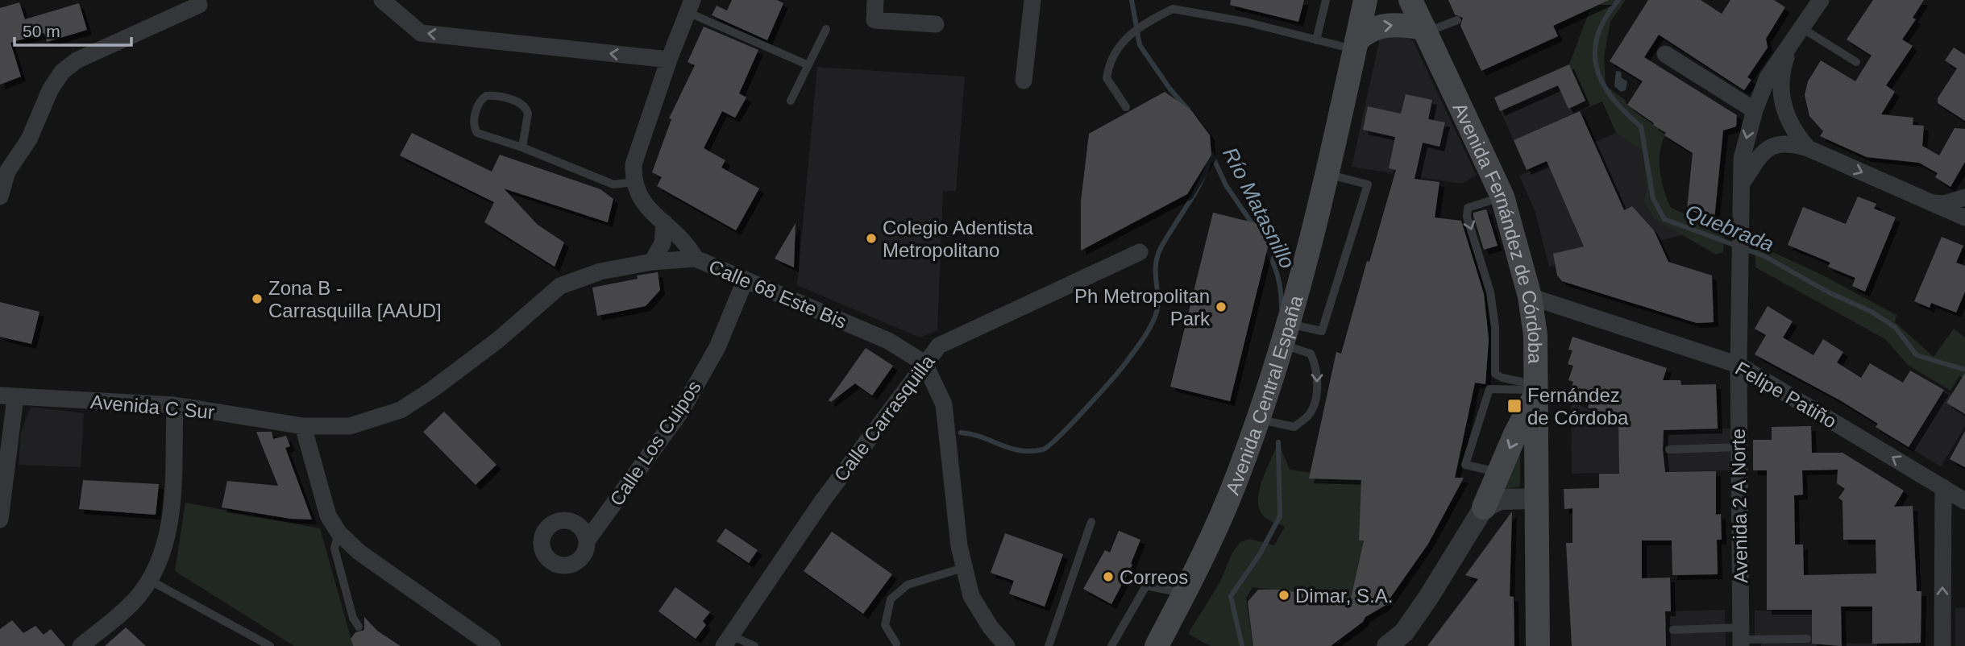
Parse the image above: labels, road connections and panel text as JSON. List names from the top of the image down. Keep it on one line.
{"streets":{"main road":["Avenida Fernández de Córdoba","Avenida Central España"],"street":["Calle 68 Este Bis","Felipe Patiño","Avenida C Sur","Calle Carrasquilla","Calle Los Cuipos","Avenida 2 A Norte"]},"crossings":[["Avenida Fernández de Córdoba","Felipe Patiño"],["Calle 68 Este Bis","Avenida C Sur"],["Calle 68 Este Bis","Calle Carrasquilla"],["Calle 68 Este Bis","Calle Los Cuipos"],["Felipe Patiño","Avenida 2 A Norte"]],"one_way":["Felipe Patiño"],"water":["Río Matasnillo","Quebrada"],"places":{"other":["Colegio Adentista Metropolitano","Zona B - Carrasquilla [AAUD]","Ph Metropolitan Park","Correos","Dimar, S.A."],"transit":["Fernández de Córdoba"]},"scale_bar":"50 m"}
